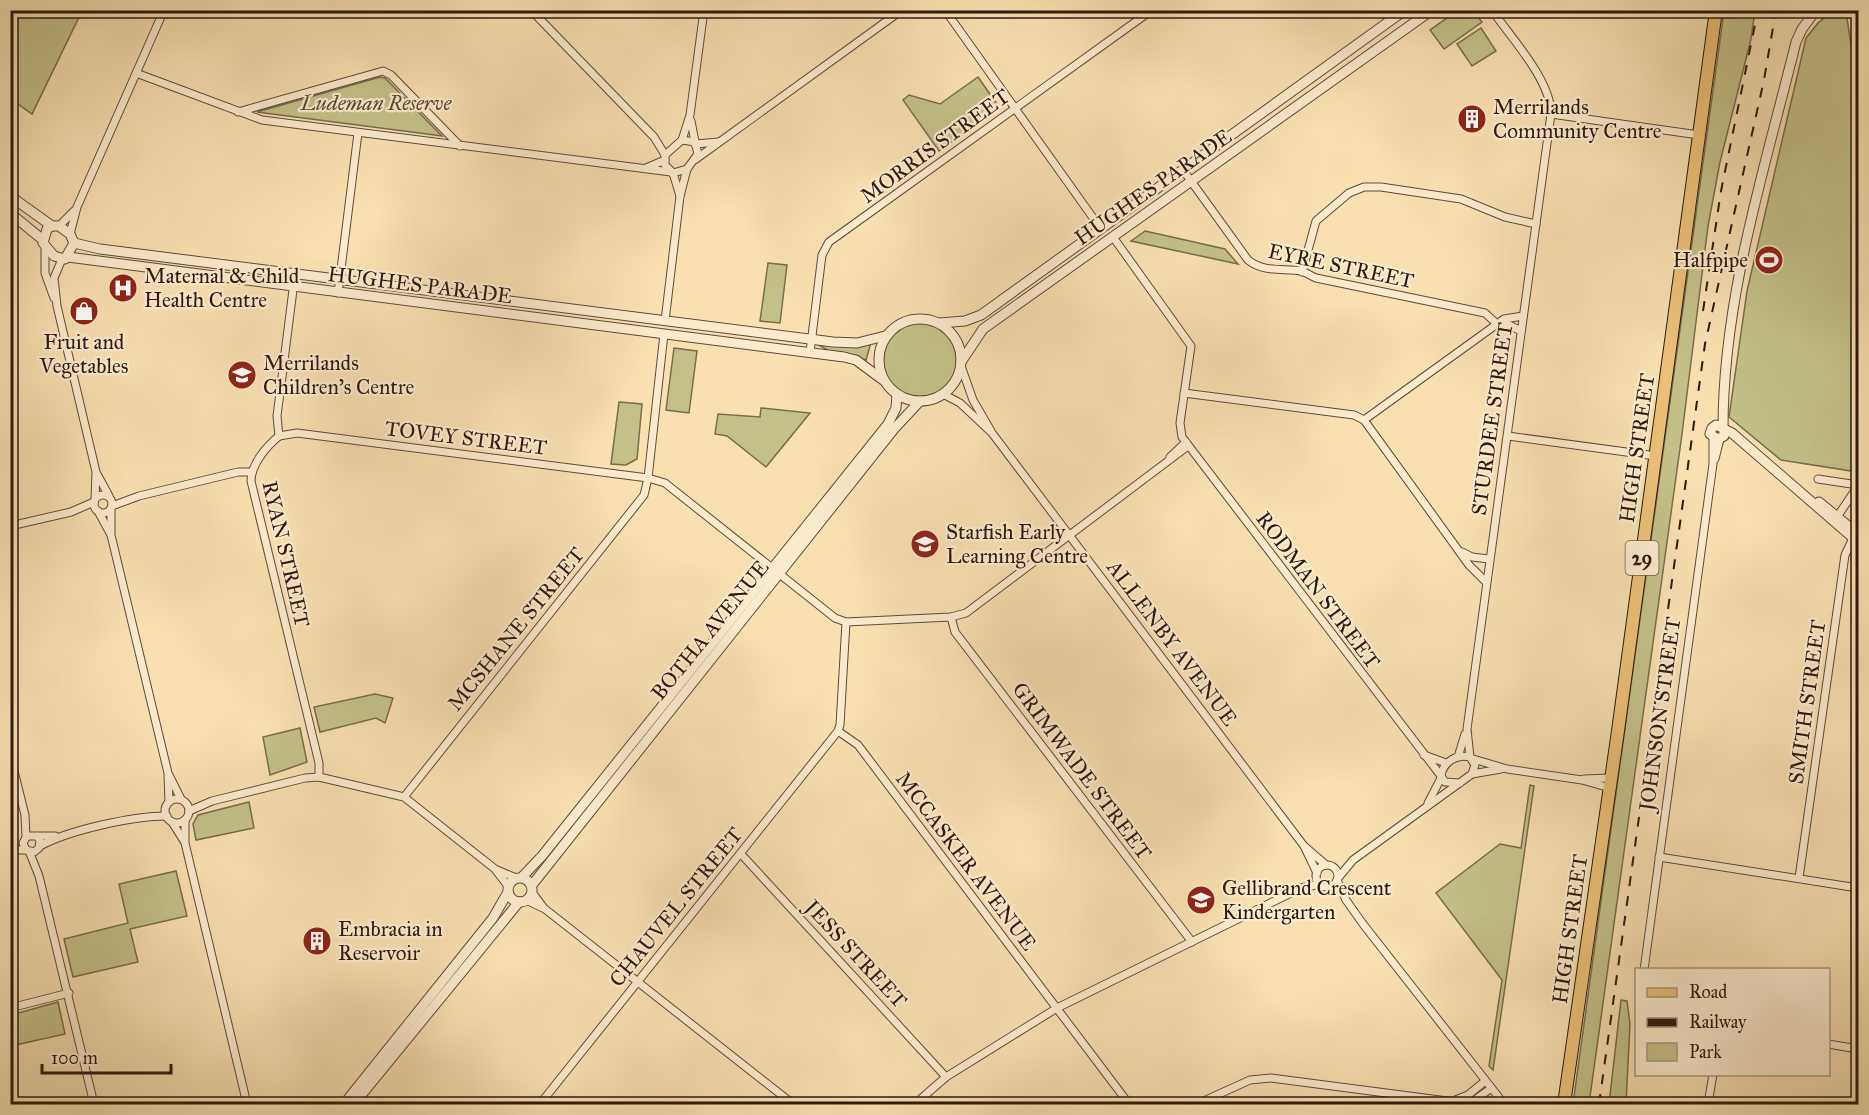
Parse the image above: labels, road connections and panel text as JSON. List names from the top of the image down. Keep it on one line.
{"streets":{"main road":["HIGH STREET","29"],"street":["MORRIS STREET","HUGHES PARADE","EYRE STREET","STURDEE STREET","TOVEY STREET","RYAN STREET","RODMAN STREET","MCSHANE STREET","BOTHA AVENUE","ALLENBY AVENUE","SMITH STREET","JOHNSON STREET","GRIMWADE STREET","MCCASKER AVENUE","CHAUVEL STREET","JESS STREET"]},"crossings":[["MORRIS STREET","HUGHES PARADE"],["HUGHES PARADE","EYRE STREET"],["HUGHES PARADE","MCSHANE STREET"],["HUGHES PARADE","BOTHA AVENUE"],["HUGHES PARADE","ALLENBY AVENUE"],["EYRE STREET","STURDEE STREET"],["STURDEE STREET","RODMAN STREET"],["TOVEY STREET","RYAN STREET"],["TOVEY STREET","MCSHANE STREET"],["TOVEY STREET","BOTHA AVENUE"],["BOTHA AVENUE","ALLENBY AVENUE"],["MCCASKER AVENUE","CHAUVEL STREET"],["CHAUVEL STREET","JESS STREET"]],"parks":["Ludeman Reserve"],"places":{"building":["Merrilands Community Centre","Embracia in Reservoir"],"sports":["Halfpipe"],"hospital":["Maternal & Child Health Centre"],"shop":["Fruit and Vegetables"],"school or university":["Merrilands Children's Centre","Starfish Early Learning Centre","Gellibrand Crescent Kindergarten"]},"legend":["Road","Railway","Park"],"scale_bar":"100 m"}
